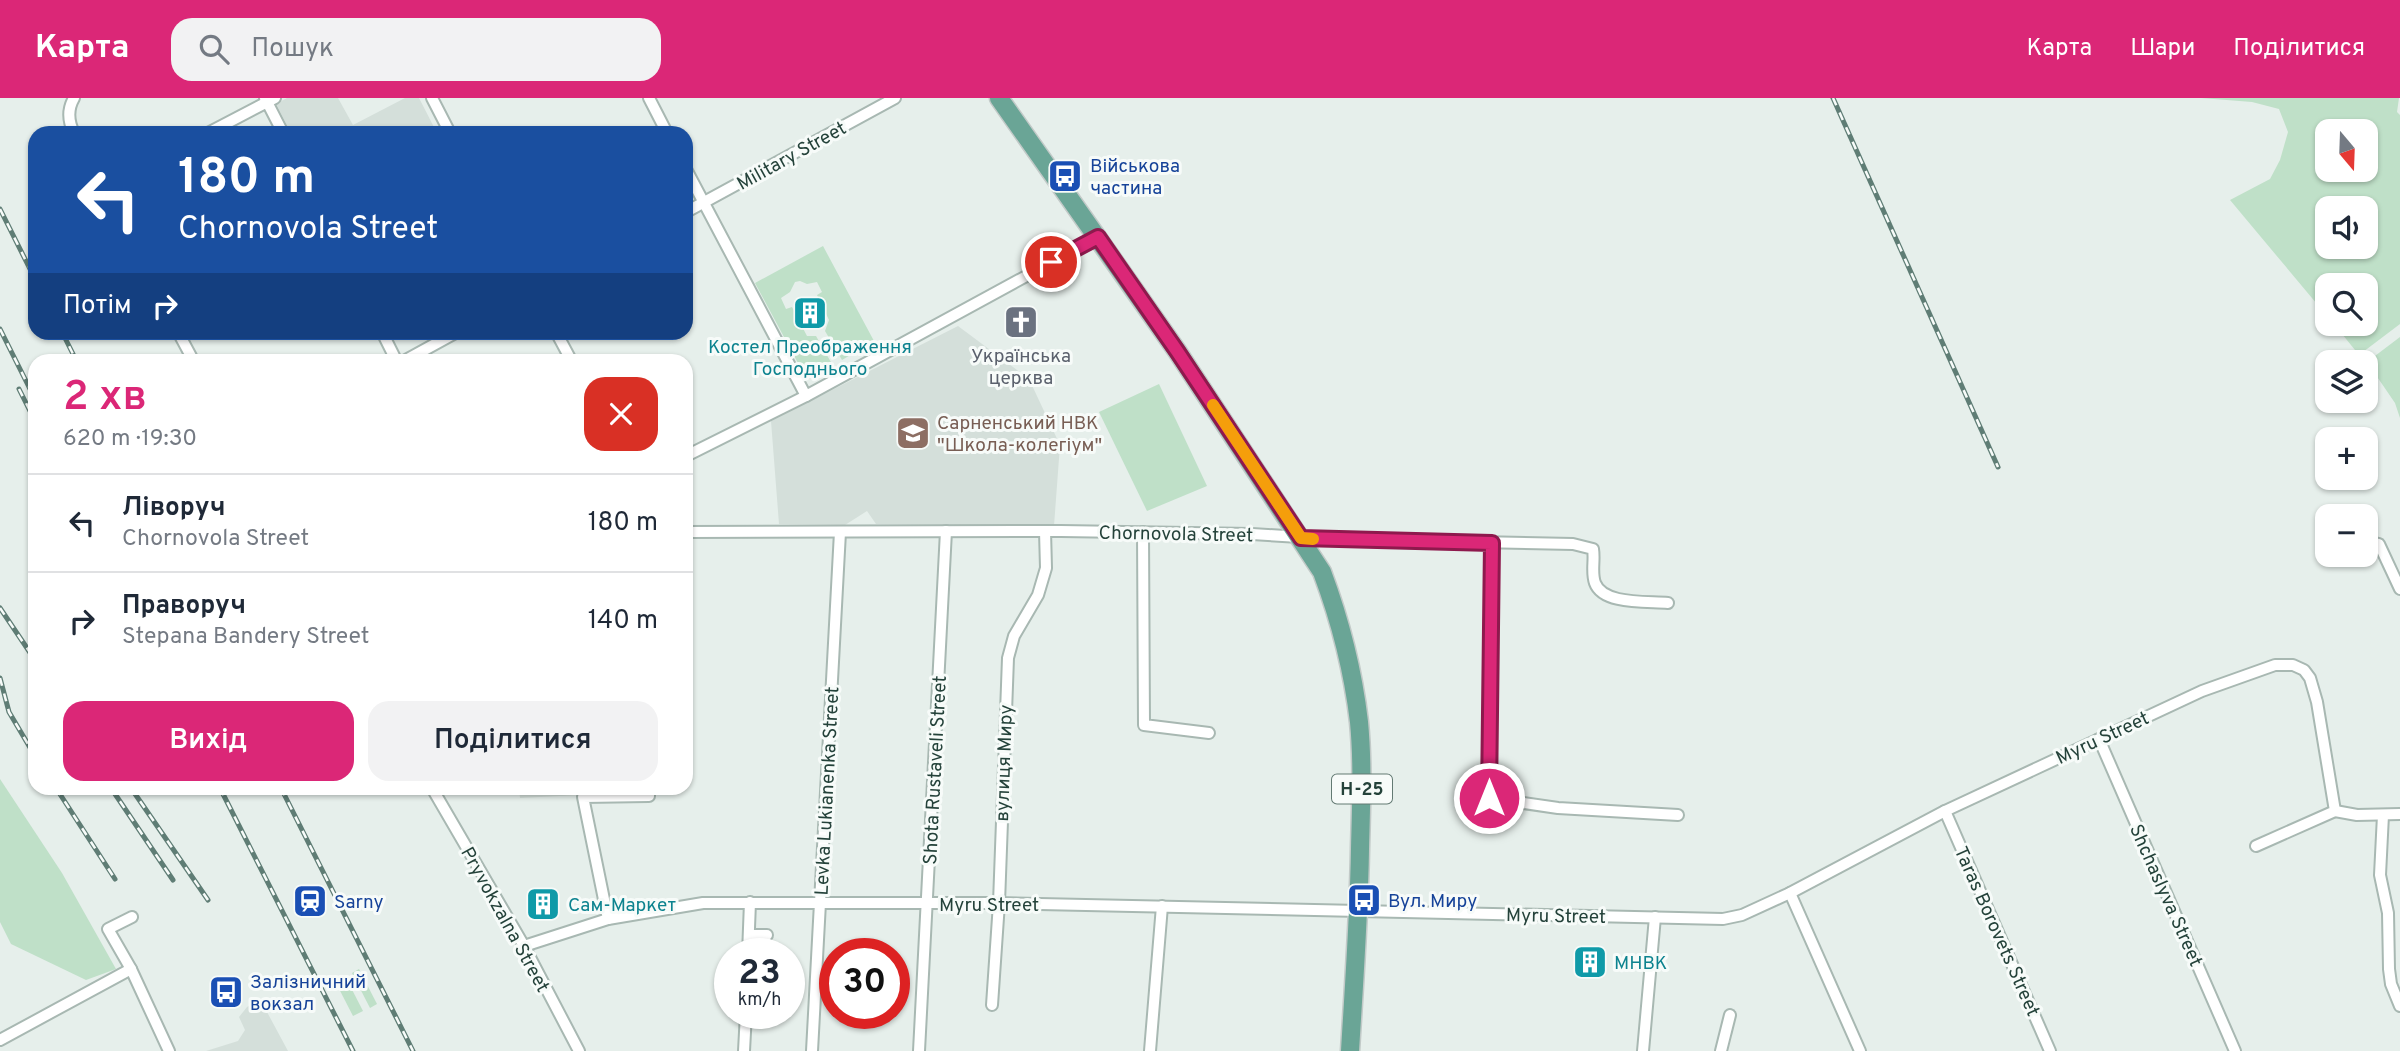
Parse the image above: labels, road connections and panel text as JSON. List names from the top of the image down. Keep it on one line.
{"streets":{"main road":["Н-25"],"street":["Military Street","Chornovola Street","Myru Street","вулиця Миру","Shota Rustaveli Street","Levka Lukianenka Street","Shchaslyva Street","Pryvokzalna Street","Taras Borovets Street"]},"crossings":[["Chornovola Street","вулиця Миру"],["Chornovola Street","Shota Rustaveli Street"],["Chornovola Street","Н-25"],["Chornovola Street","Levka Lukianenka Street"],["Myru Street","вулиця Миру"],["Myru Street","Shota Rustaveli Street"],["Myru Street","Н-25"],["Myru Street","Levka Lukianenka Street"],["Myru Street","Shchaslyva Street"],["Myru Street","Pryvokzalna Street"],["Myru Street","Taras Borovets Street"]],"places":{"bus stop":["Військова частина","Вул. Миру","Залізничний вокзал"],"building":["Костел Преображення Господнього","Сам-Маркет","МНВК"],"church":["Українська церква"],"school or university":["Сарненський НВК \"Школа-колегіум\""],"station":["Sarny"]},"north":"bottom","page":{"header":"Карта","search":"Пошук","nav":["Карта","Шари","Поділитися"],"map_buttons":["+","−"],"turn":["180 m","Chornovola Street"],"then":"Потім","heading":["2 хв","620 m · 19:30"],"list":[{"name":"Ліворуч","note":"Chornovola Street","value":"180 m"},{"name":"Праворуч","note":"Stepana Bandery Street","value":"140 m"}],"buttons":["Вихід","Поділитися"],"speed":"23 km/h","limit":"30"}}
